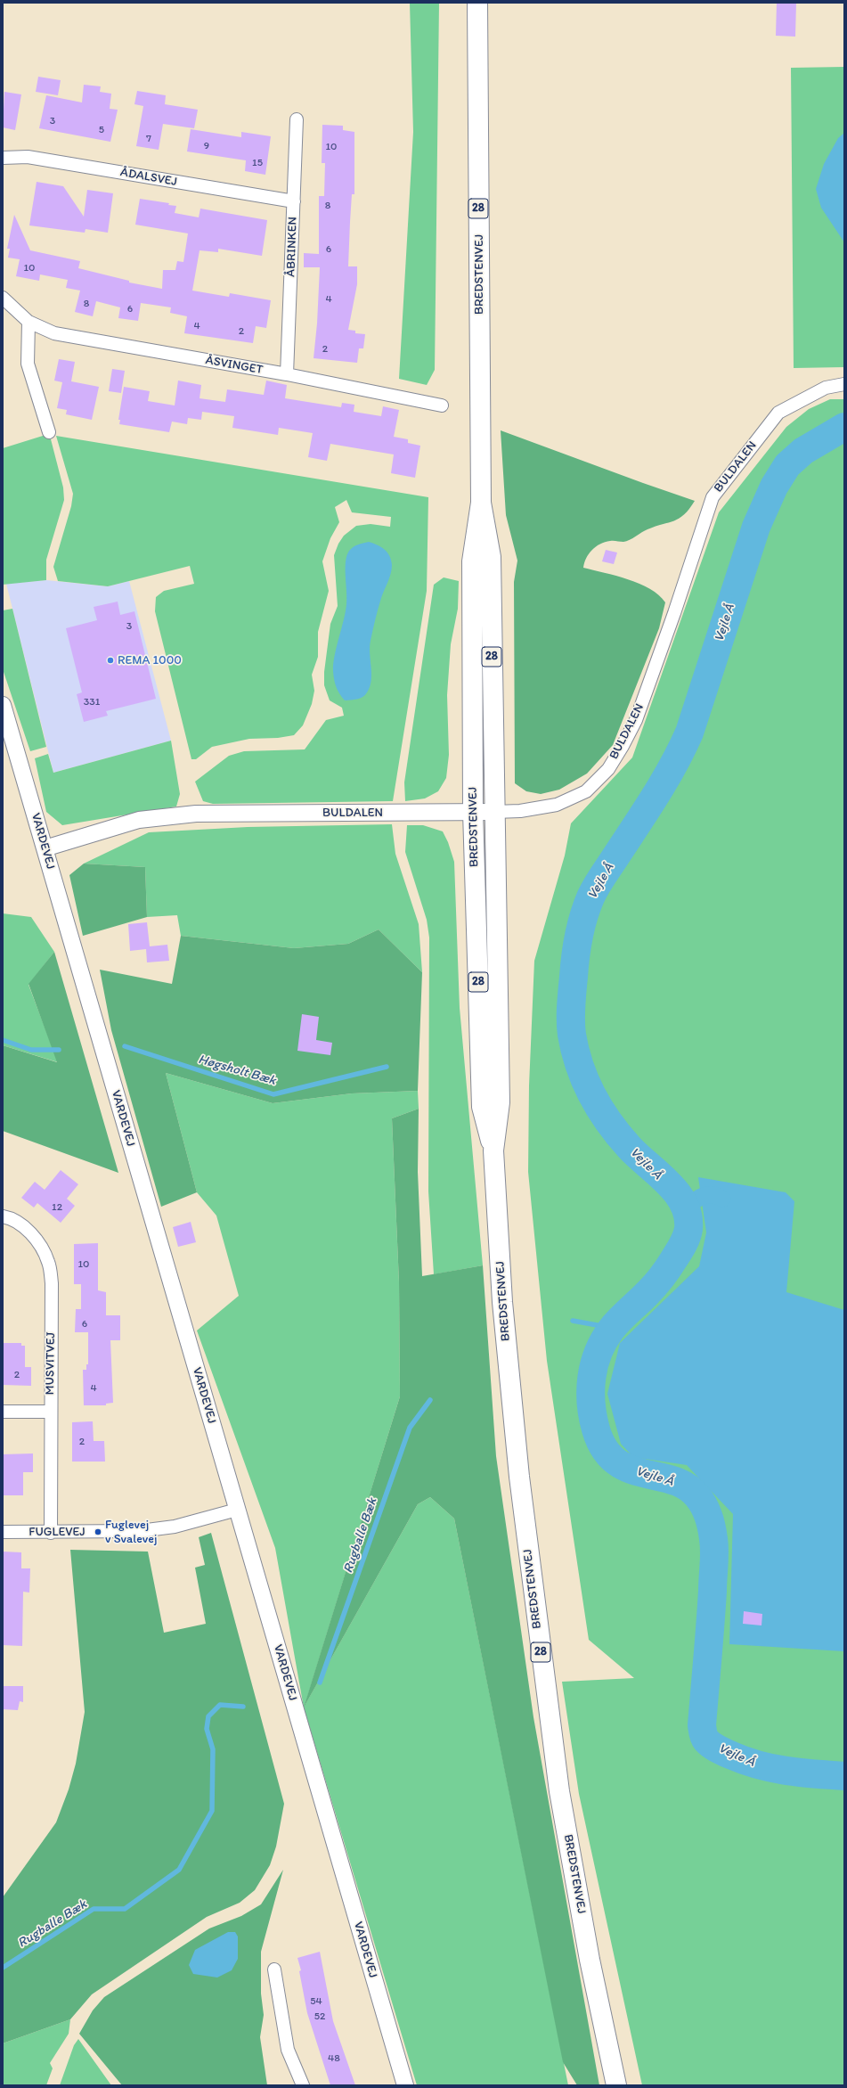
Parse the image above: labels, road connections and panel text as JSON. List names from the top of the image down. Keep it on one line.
{"streets":{"highway":["28","BREDSTENVEJ"],"street":["ÅDALSVEJ","ÅBRINKEN","ÅSVINGET","BULDALEN","VARDEVEJ","MUSVITVEJ","FUGLEVEJ"]},"crossings":[["ÅDALSVEJ","ÅBRINKEN"],["ÅBRINKEN","ÅSVINGET"],["BREDSTENVEJ","BULDALEN"],["BULDALEN","VARDEVEJ"],["VARDEVEJ","FUGLEVEJ"],["MUSVITVEJ","FUGLEVEJ"]],"water":["Vejle Å","Høgsholt Bæk","Rugballe Bæk"],"places":["REMA 1000","Fuglevej v Svalevej"],"house_numbers":["3","5","7","9","10","15","8","6","10","4","8","6","4","2","2","3","331","12","10","6","2","4","2","54","52","48"]}
